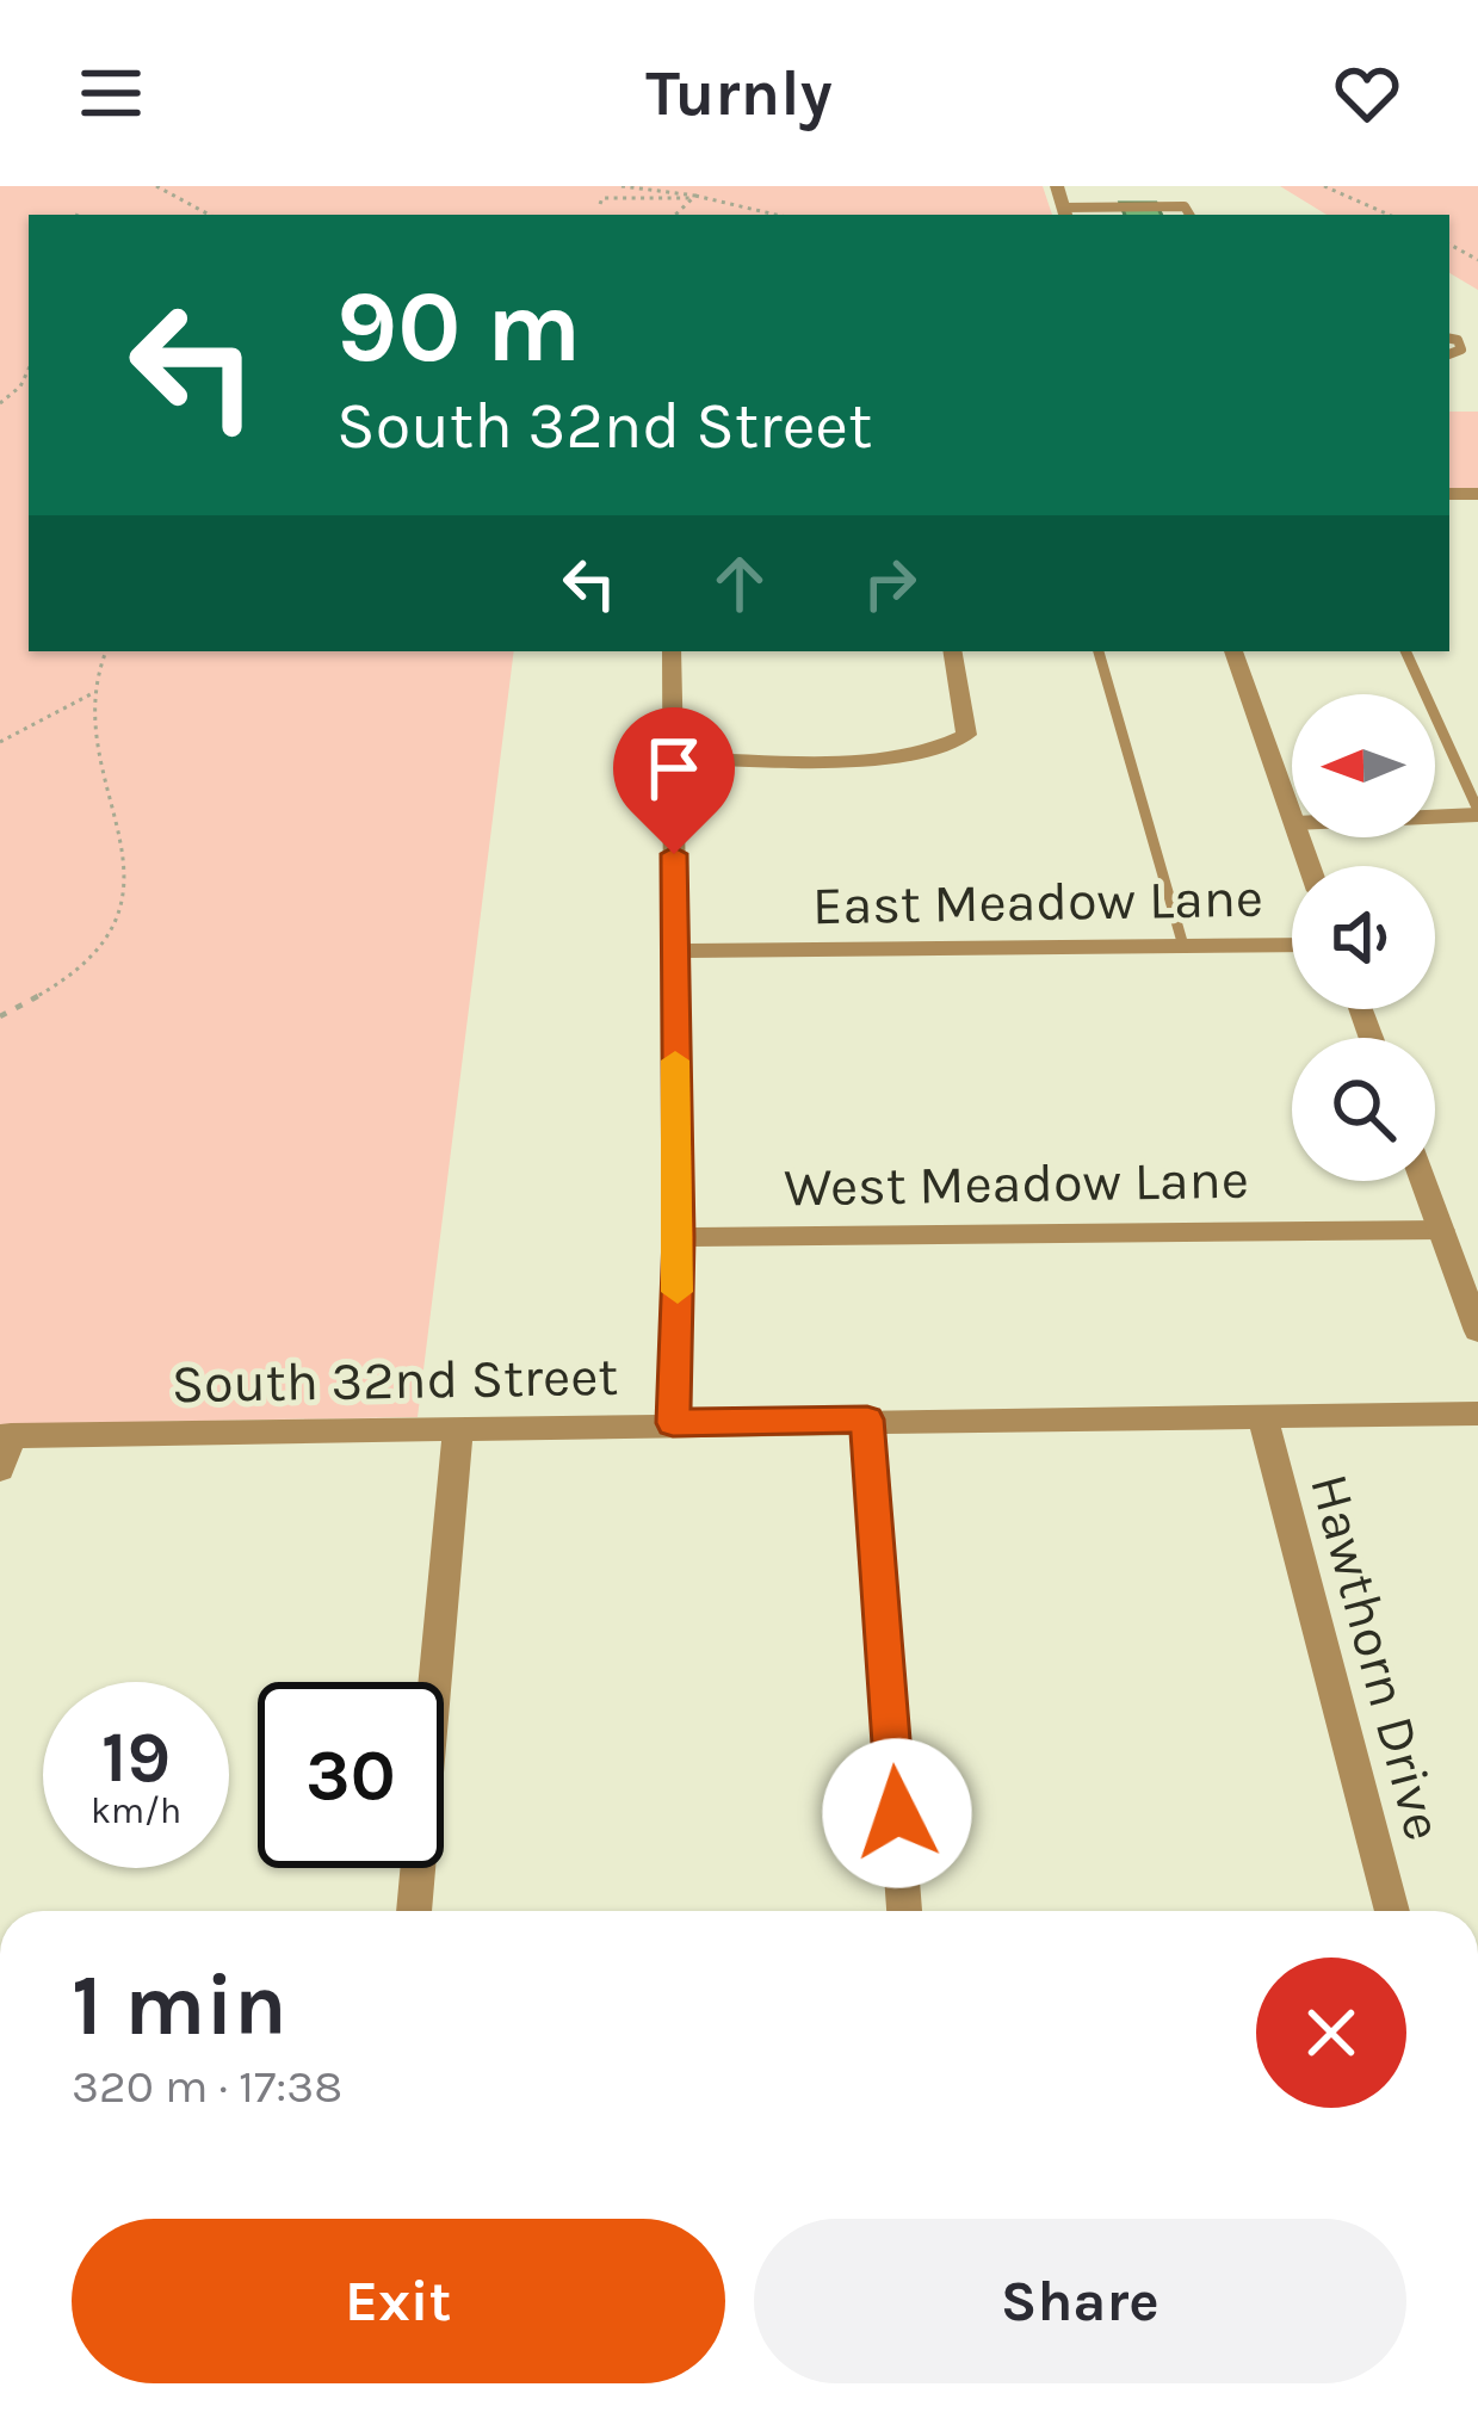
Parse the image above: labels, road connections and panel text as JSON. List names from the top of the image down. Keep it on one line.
{"streets":{"street":["East Meadow Lane","West Meadow Lane","South 32nd Street","Hawthorn Drive"]},"crossings":[["South 32nd Street","Hawthorn Drive"]],"north":"left","page":{"header":"Turnly","turn":["90 m","South 32nd Street"],"speed":"19 km/h","limit":"30","heading":["1 min","320 m · 17:38"],"buttons":["Exit","Share"]}}
